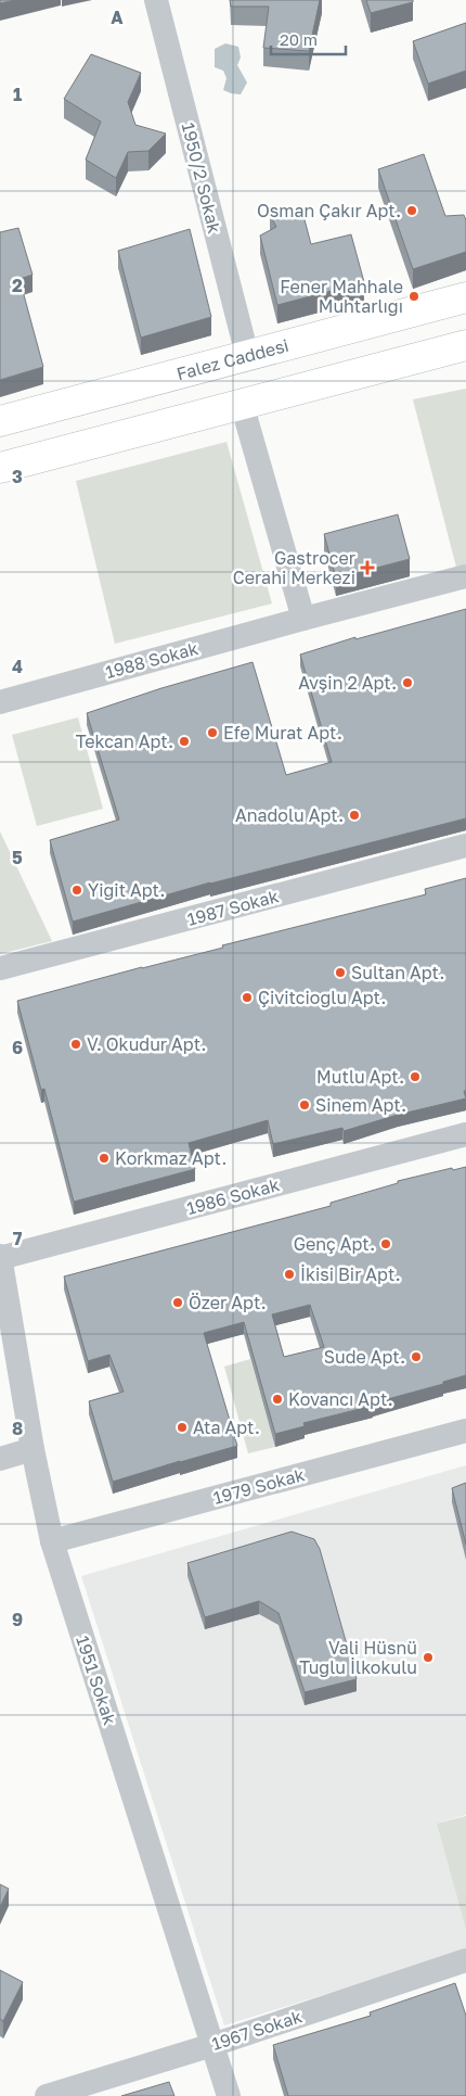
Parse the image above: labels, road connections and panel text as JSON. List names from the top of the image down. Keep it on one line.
{"streets":{"street":["1950/2 Sokak","Falez Caddesi","1988 Sokak","1987 Sokak","1986 Sokak","1979 Sokak","1951 Sokak","1967 Sokak"]},"crossings":[["1950/2 Sokak","Falez Caddesi"],["1986 Sokak","1951 Sokak"],["1979 Sokak","1951 Sokak"],["1951 Sokak","1967 Sokak"]],"places":{"other":["Osman Çakır Apt.","Fener Mahhale Muhtarlığı","Avşin 2 Apt.","Efe Murat Apt.","Tekcan Apt.","Anadolu Apt.","Yiğit Apt.","Sultan Apt.","Çivitcioğlu Apt.","V. Okudur Apt.","Mutlu Apt.","Sinem Apt.","Korkmaz Apt.","Genç Apt.","İkisi Bir Apt.","Özer Apt.","Sude Apt.","Kovancı Apt.","Ata Apt.","Vali Hüsnü Tuğlu İlkokulu"],"health":["Gastrocer Cerahi Merkezi"]},"scale_bar":"20 m","grid":{"columns":["A"],"rows":["1","2","3","4","5","6","7","8","9"]}}
